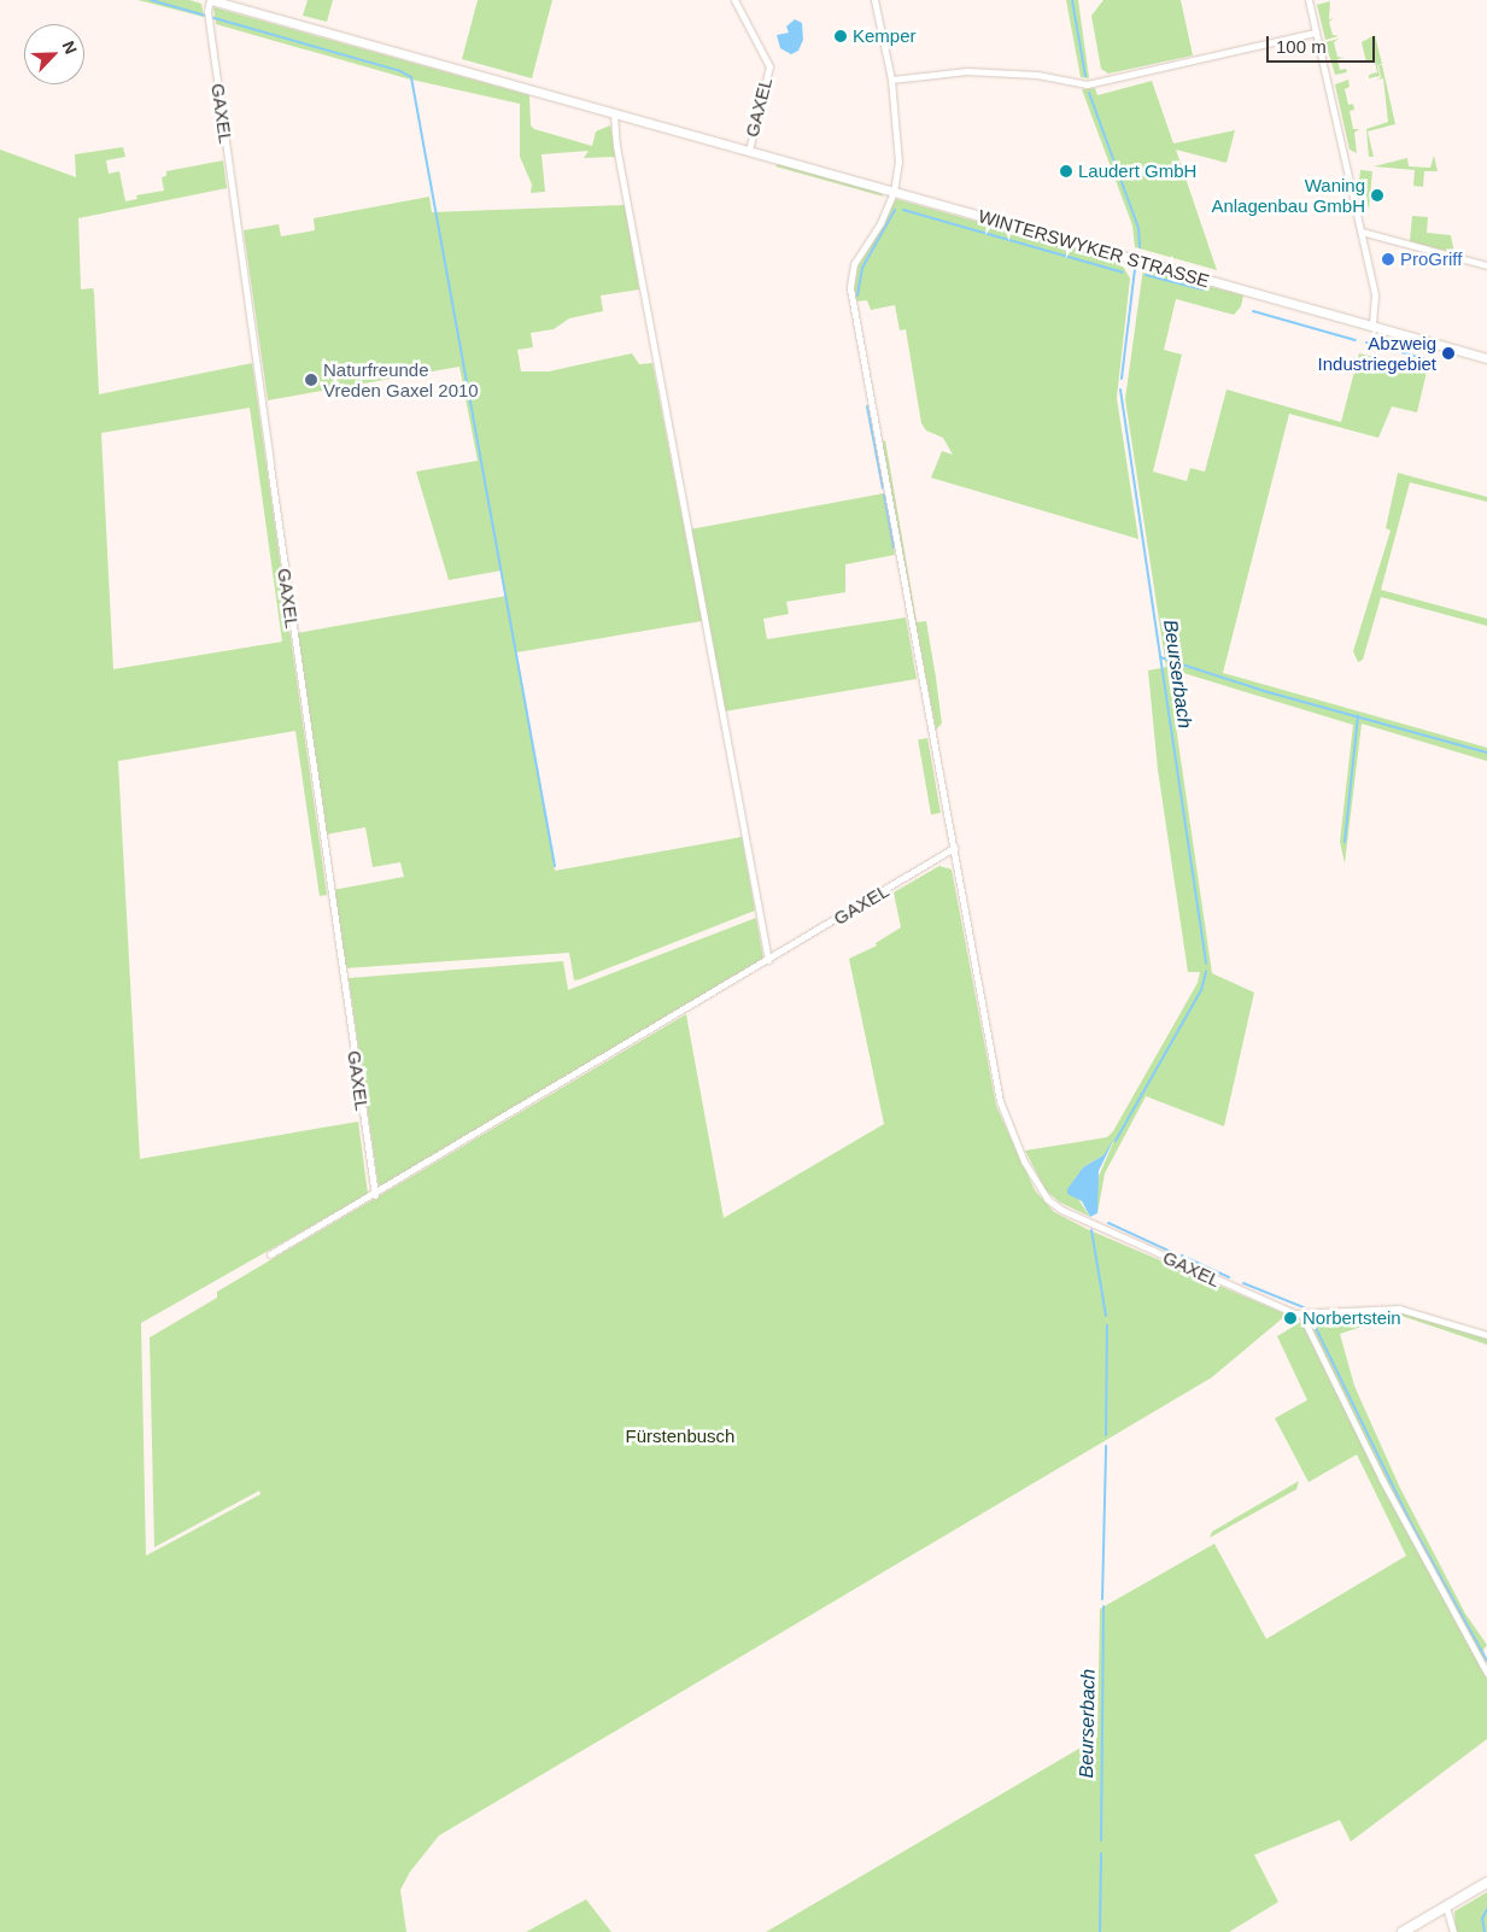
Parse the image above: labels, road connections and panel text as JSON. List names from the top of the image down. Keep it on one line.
{"streets":{"street":["GAXEL","WINTERSWYKER STRASSE"]},"crossings":[["GAXEL","WINTERSWYKER STRASSE"]],"water":["Beurserbach"],"parks":["Fürstenbusch"],"places":["Kemper","Laudert GmbH","Waning Anlagenbau GmbH","ProGriff","Abzweig Industriegebiet","Naturfreunde Vreden Gaxel 2010","Norbertstein"],"scale_bar":"100 m","north":"top right"}
